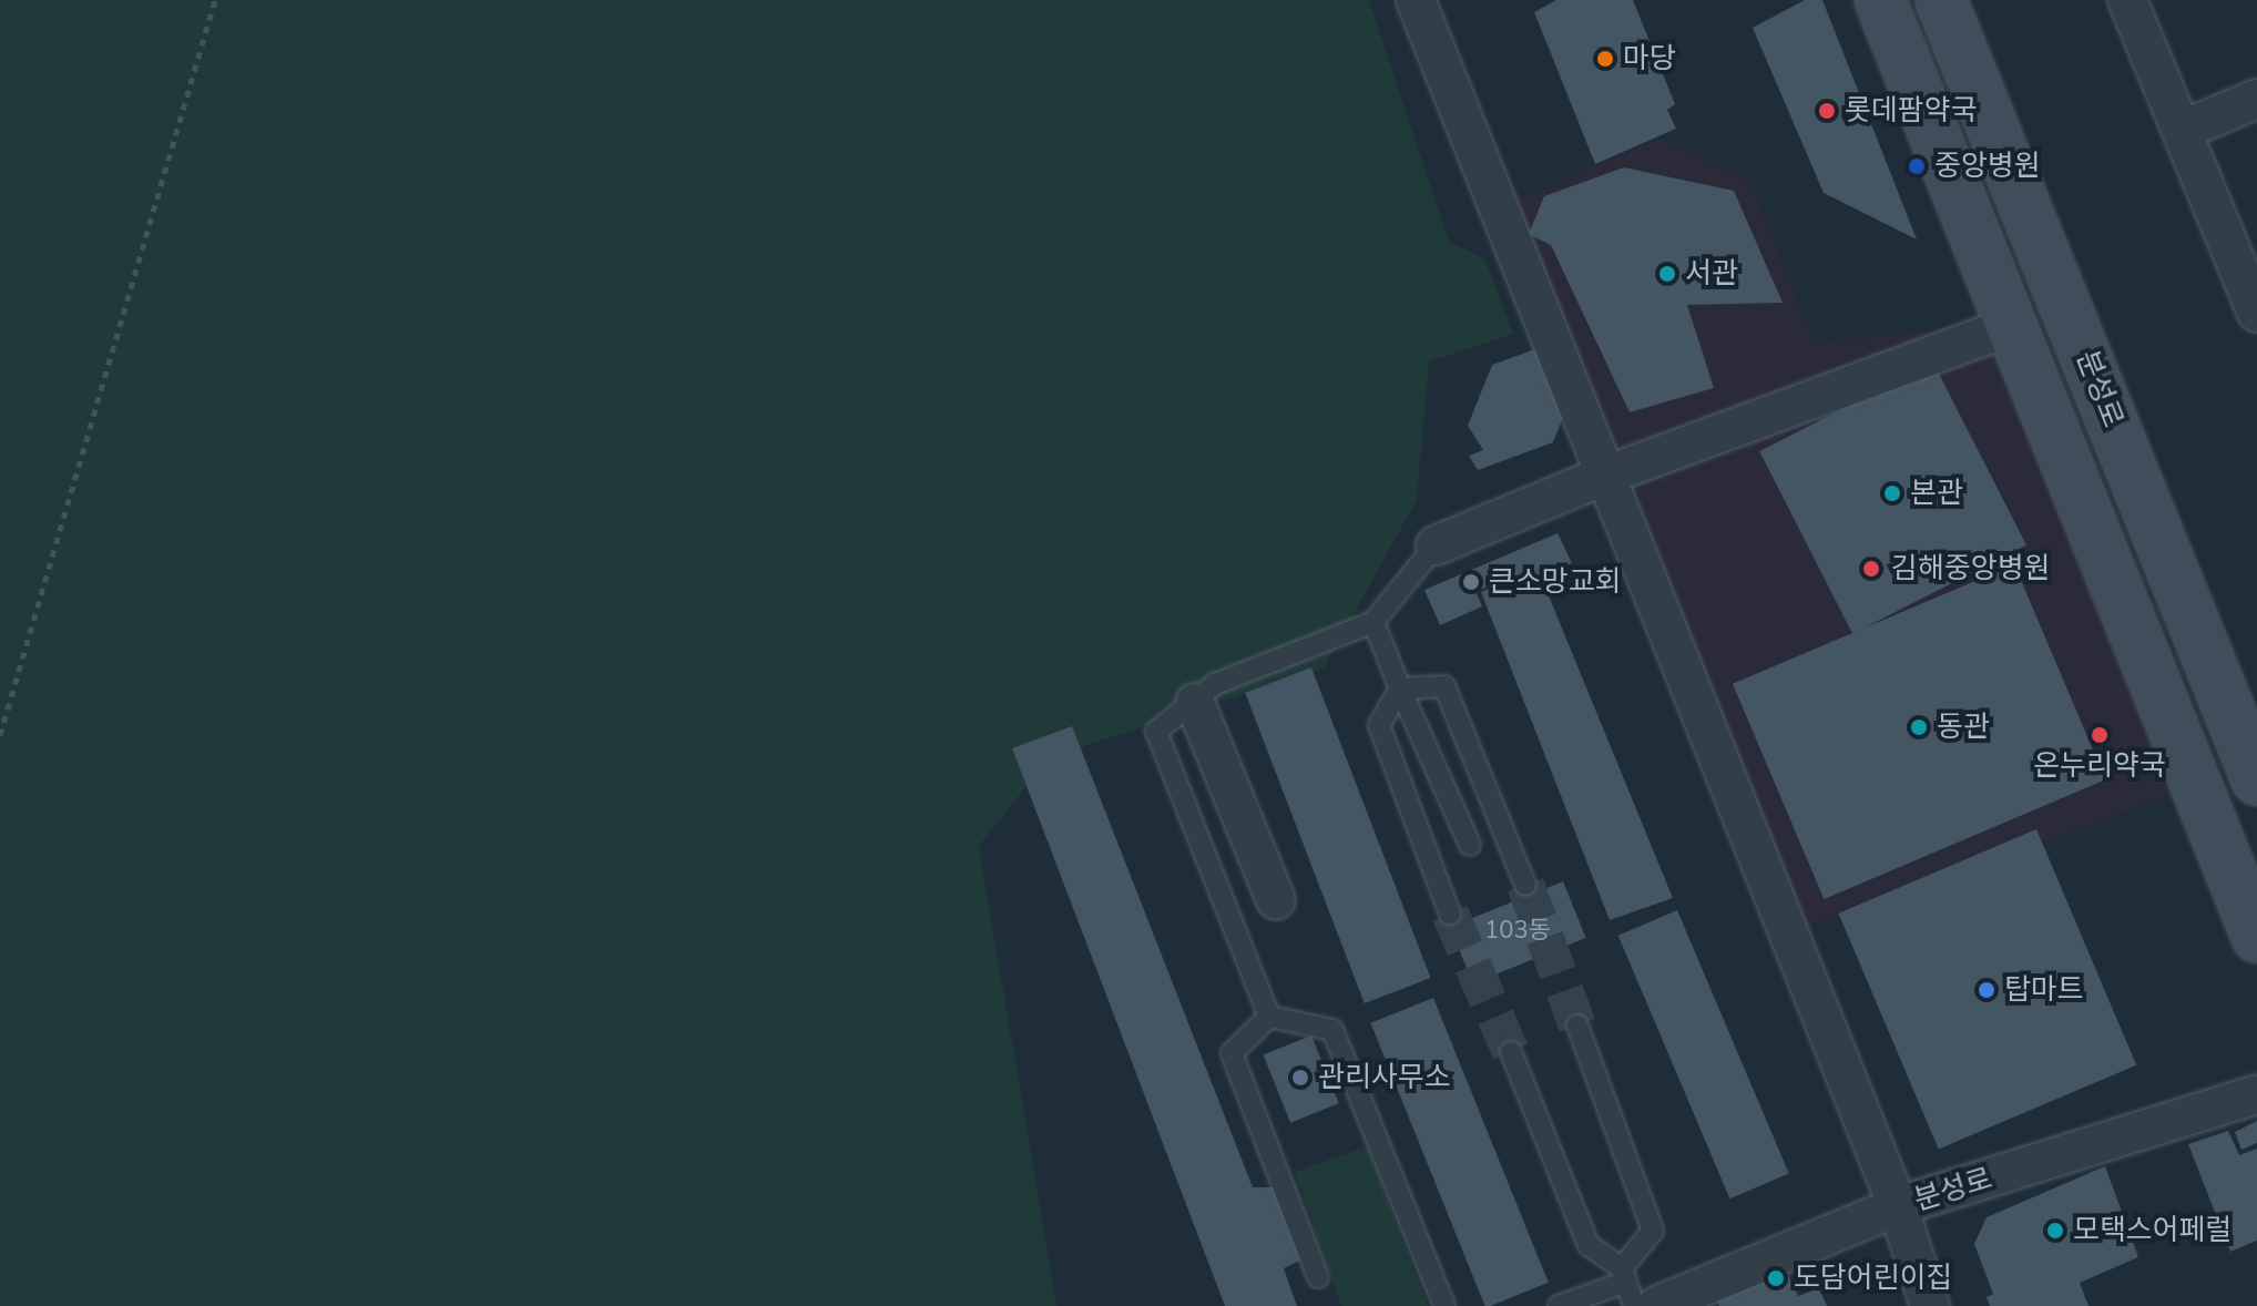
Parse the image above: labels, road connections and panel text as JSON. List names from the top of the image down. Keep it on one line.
{"streets":{"main road":["분성로"]},"places":["마당","롯데팜약국","중앙병원","서관","본관","김해중앙병원","큰소망교회","동관","온누리약국","탑마트","관리사무소","모택스어페럴","도담어린이집"],"house_numbers":["103동"]}
